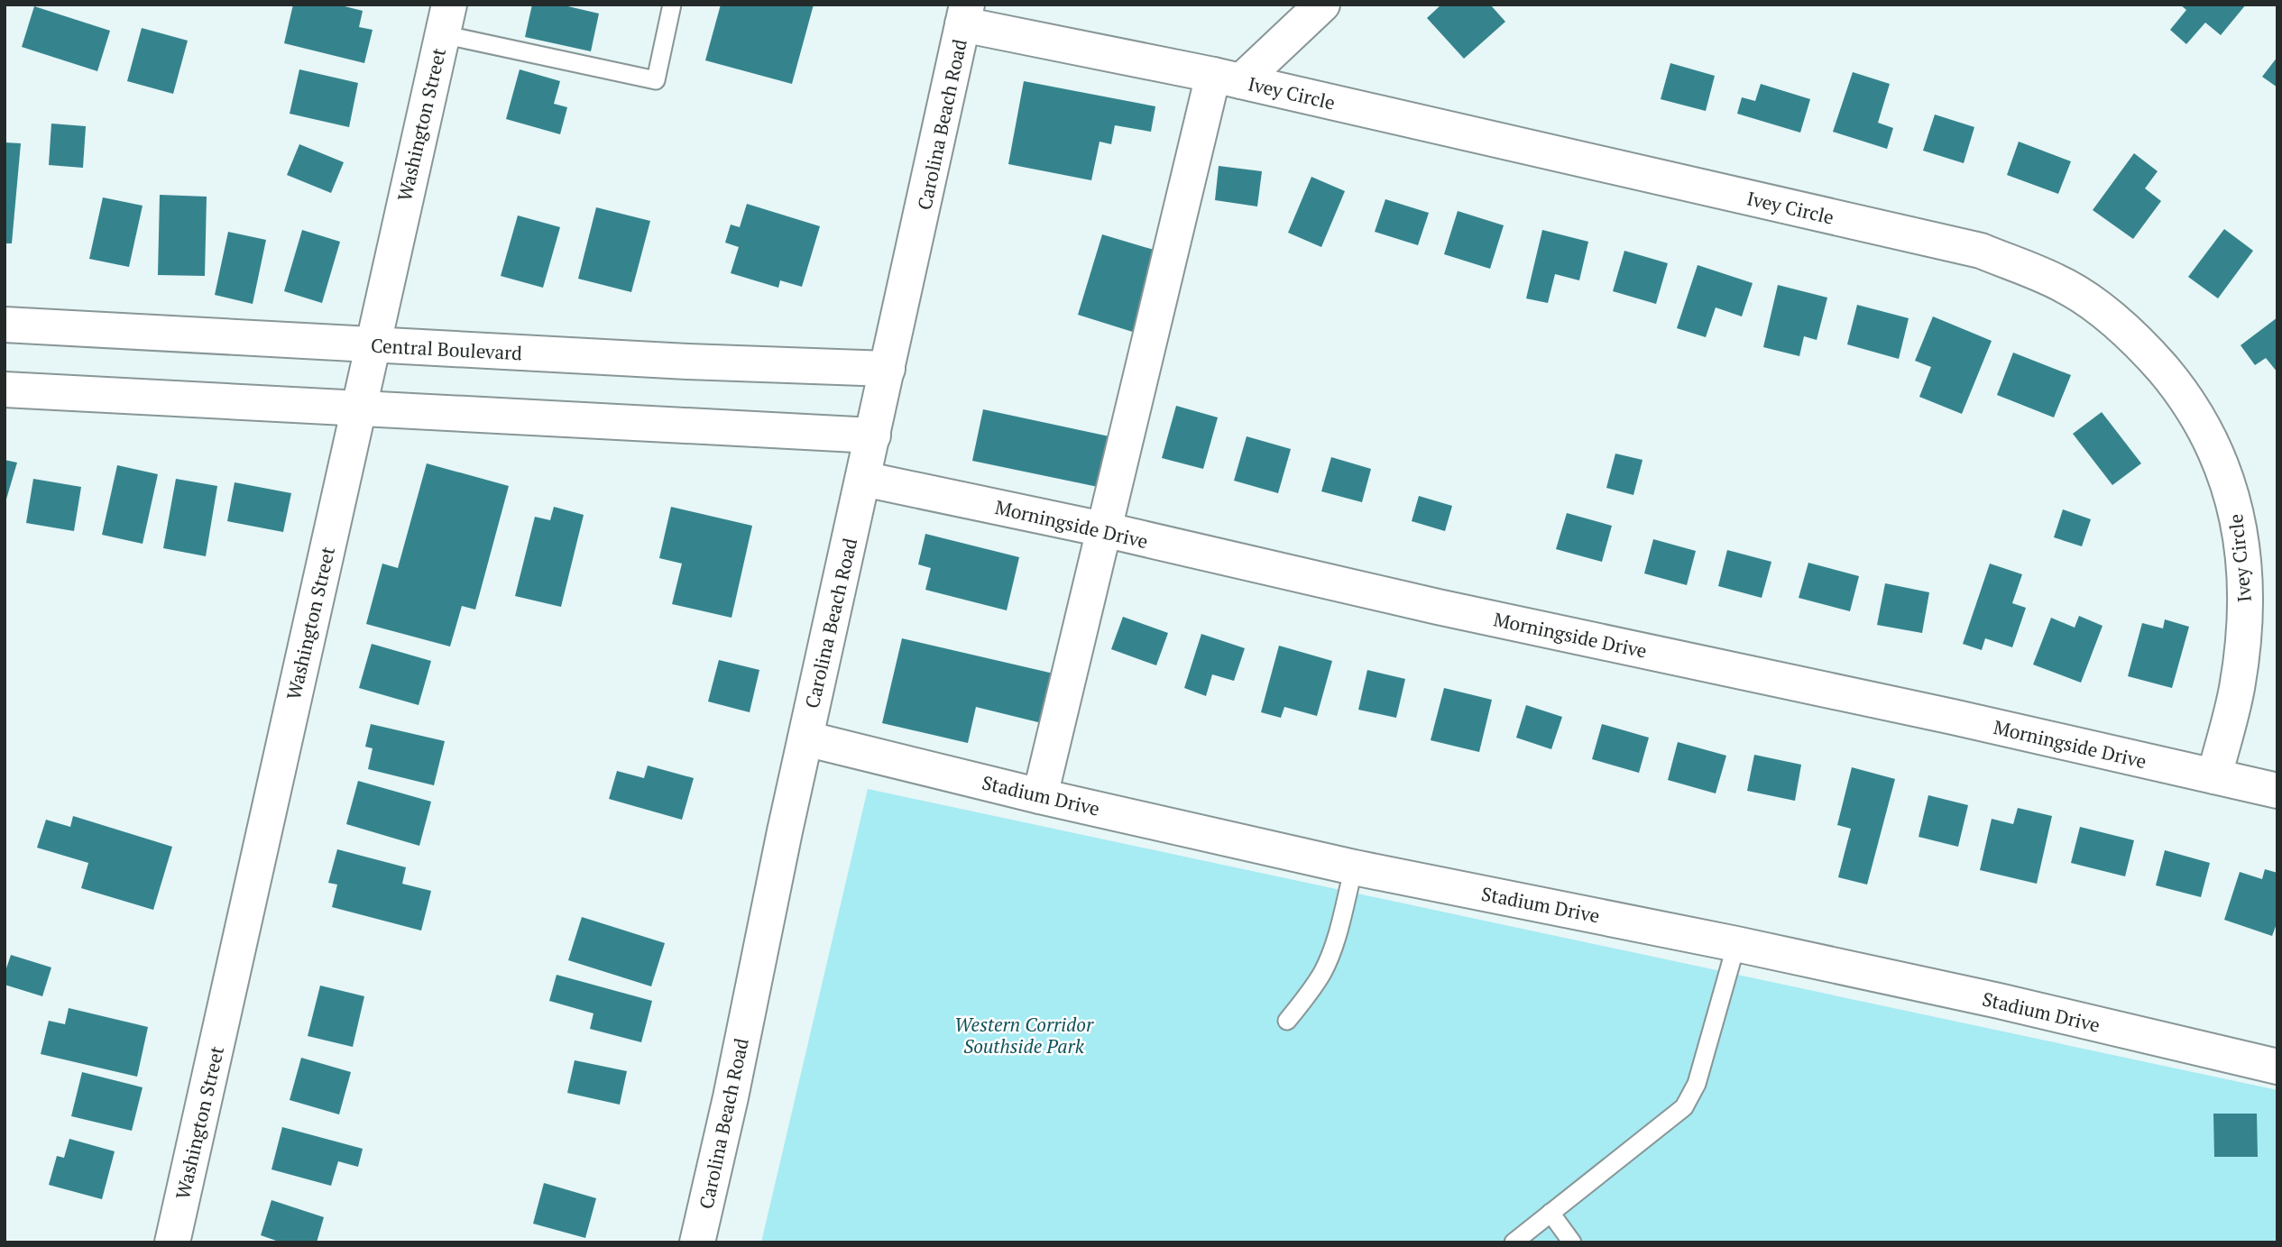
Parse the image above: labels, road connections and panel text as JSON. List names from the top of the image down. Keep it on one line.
{"streets":{"main road":["Ivey Circle","Washington Street","Carolina Beach Road","Central Boulevard","Morningside Drive","Stadium Drive"]},"crossings":[["Ivey Circle","Carolina Beach Road"],["Ivey Circle","Morningside Drive"],["Washington Street","Central Boulevard"],["Carolina Beach Road","Central Boulevard"],["Carolina Beach Road","Morningside Drive"],["Carolina Beach Road","Stadium Drive"]],"parks":["Western Corridor Southside Park"]}
